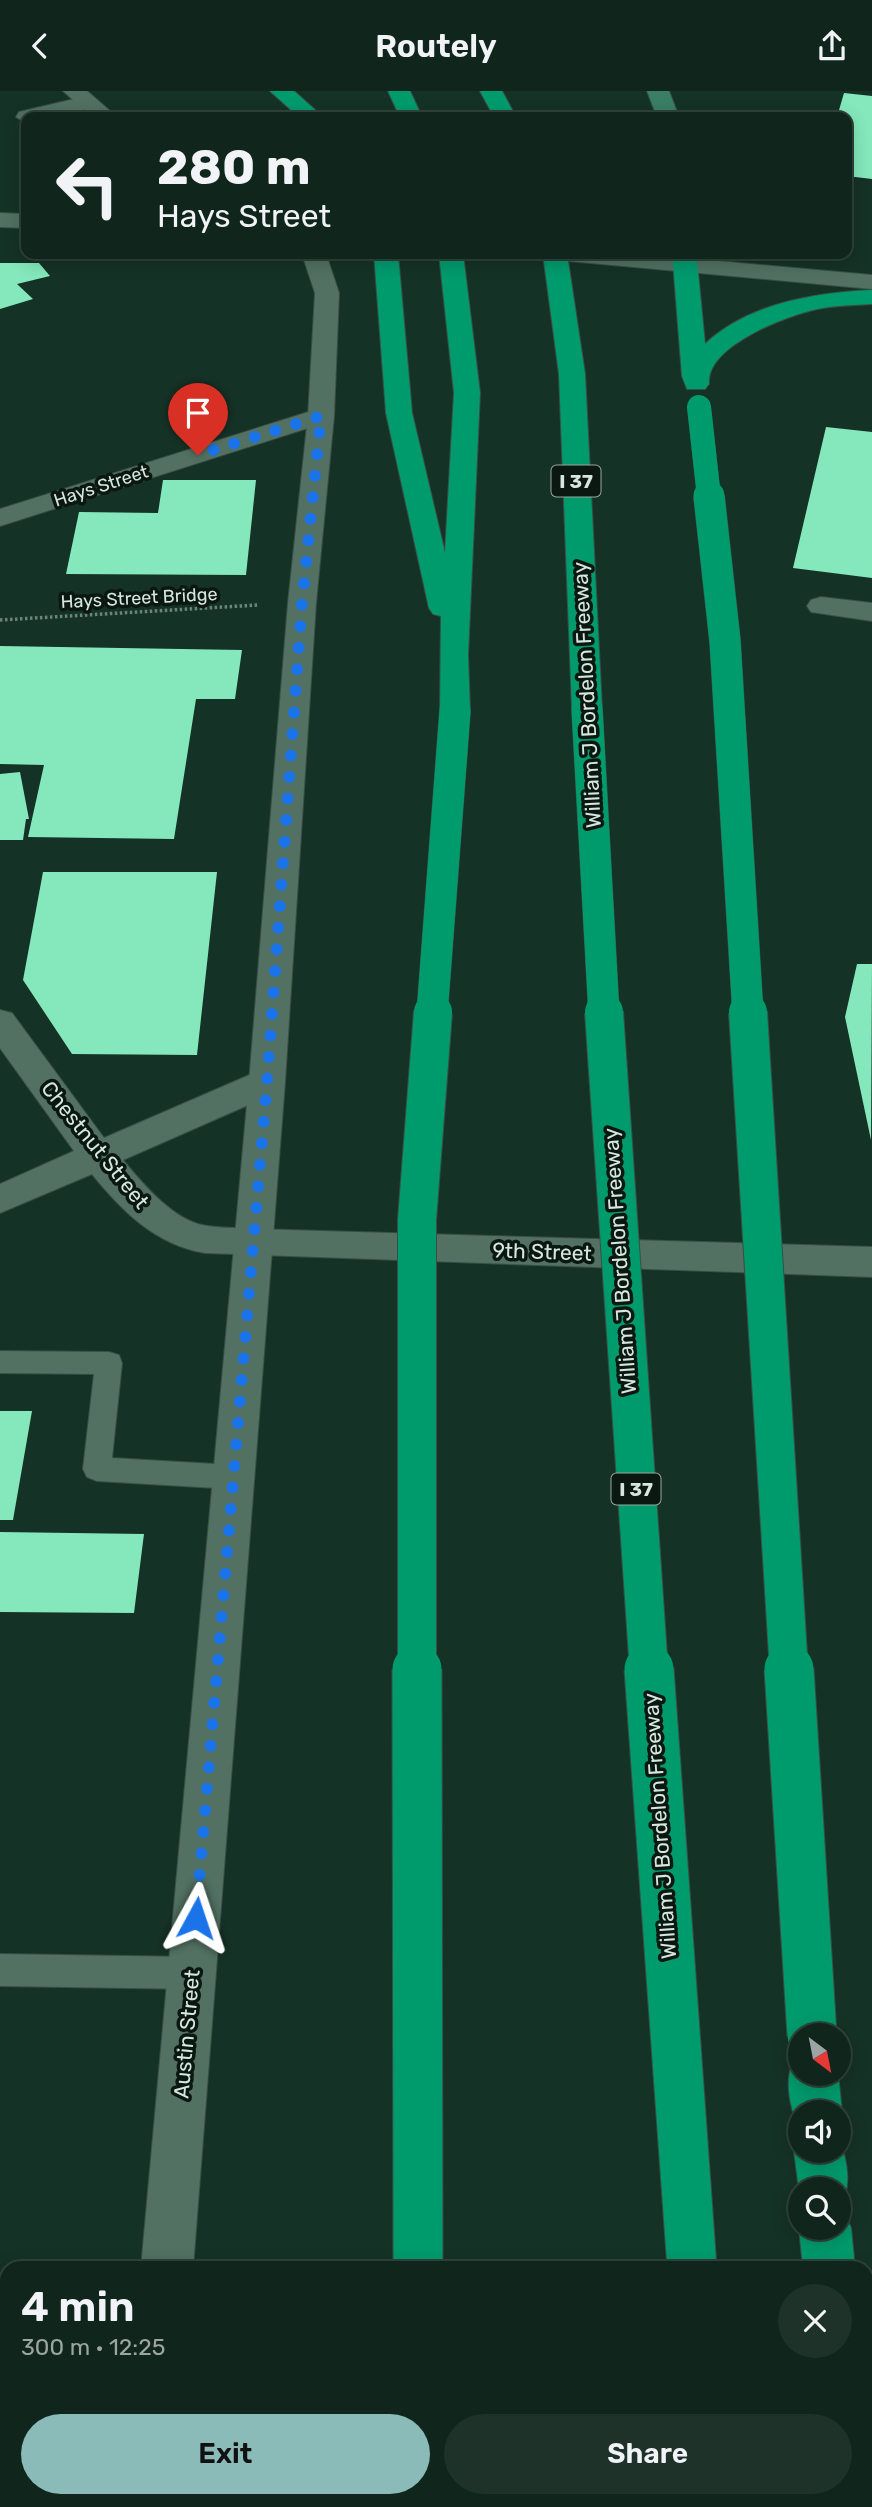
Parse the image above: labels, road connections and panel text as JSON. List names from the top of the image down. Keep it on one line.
{"streets":{"highway":["I 37","William J Bordelon Freeway"],"street":["Hays Street","Chestnut Street","9th Street","Austin Street"],"path":["Hays Street Bridge"]},"crossings":[["Hays Street","Austin Street"],["Chestnut Street","9th Street"],["Chestnut Street","Austin Street"],["9th Street","Austin Street"]],"north":"bottom right","page":{"header":"Routely","turn":["280 m","Hays Street"],"heading":["4 min","300 m · 12:25"],"buttons":["Exit","Share"]}}
